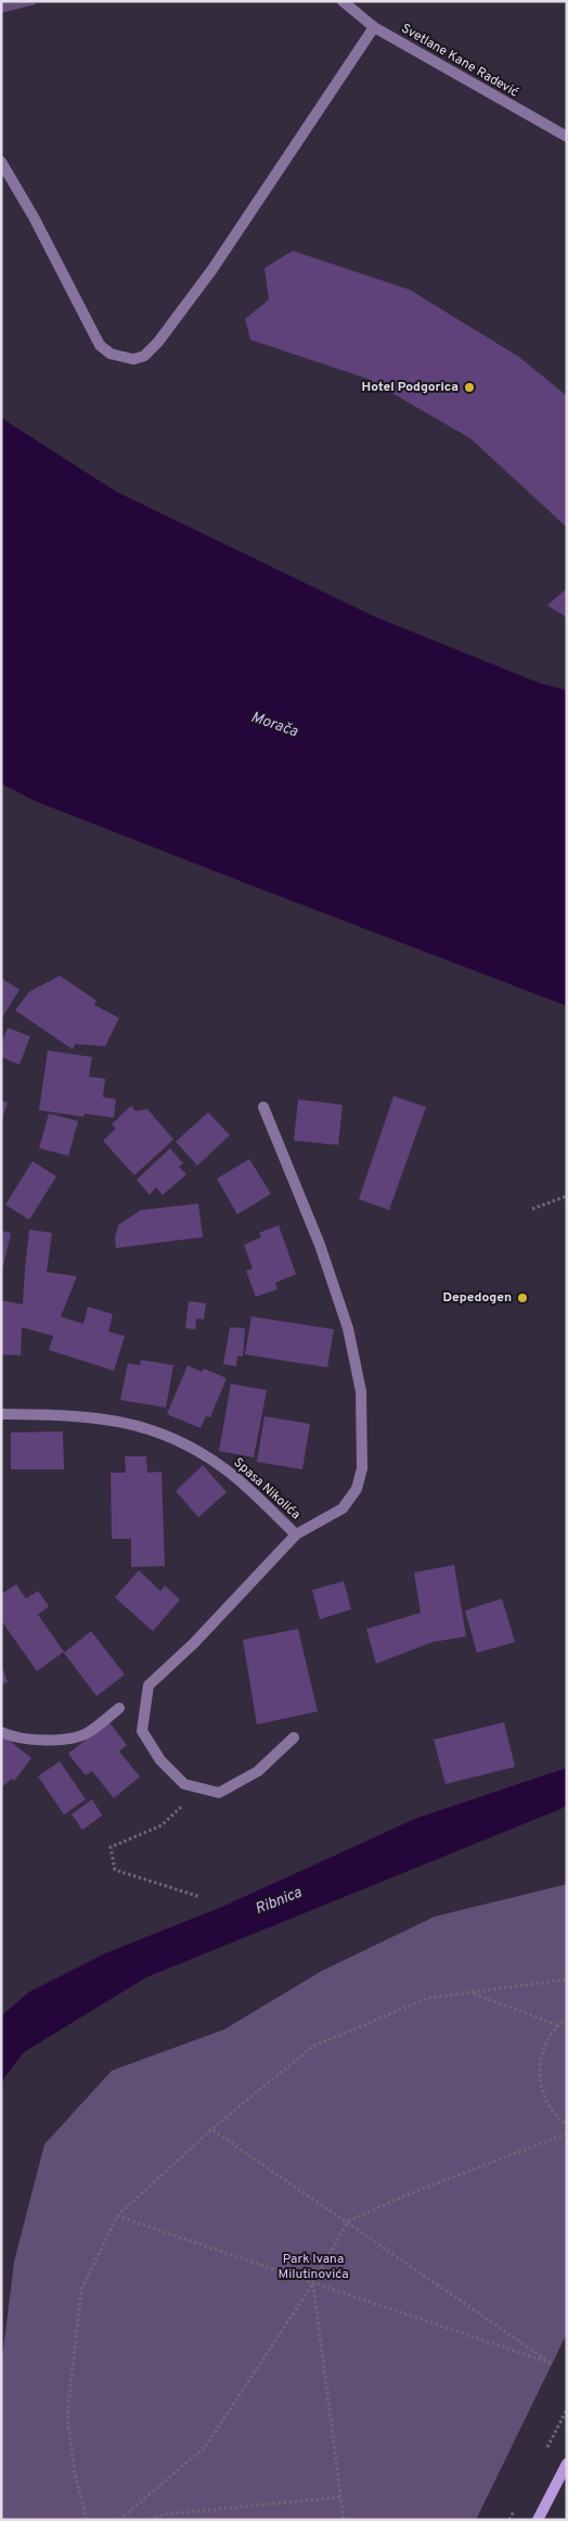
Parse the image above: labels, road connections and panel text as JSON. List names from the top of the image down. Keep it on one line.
{"streets":{"street":["Svetlane Kane Radević","Spasa Nikolića"]},"water":["Morača","Ribnica"],"parks":["Park Ivana Milutinovića"],"places":["Hotel Podgorica","Depedogen"]}
